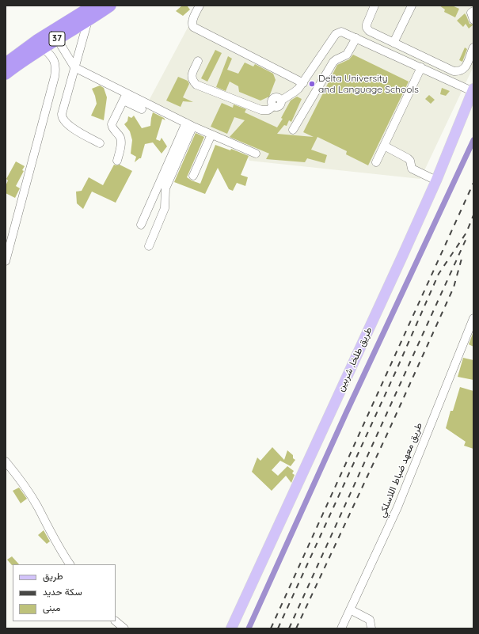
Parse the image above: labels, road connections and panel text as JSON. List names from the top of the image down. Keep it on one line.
{"streets":{"highway":["37"],"main road":["طريق طلخا, شربين"],"street":["طريق معهد ضباط اللاسلكي"]},"places":["Delta University and Language Schools"],"legend":["طريق","سكة حديد","مبنى"]}
